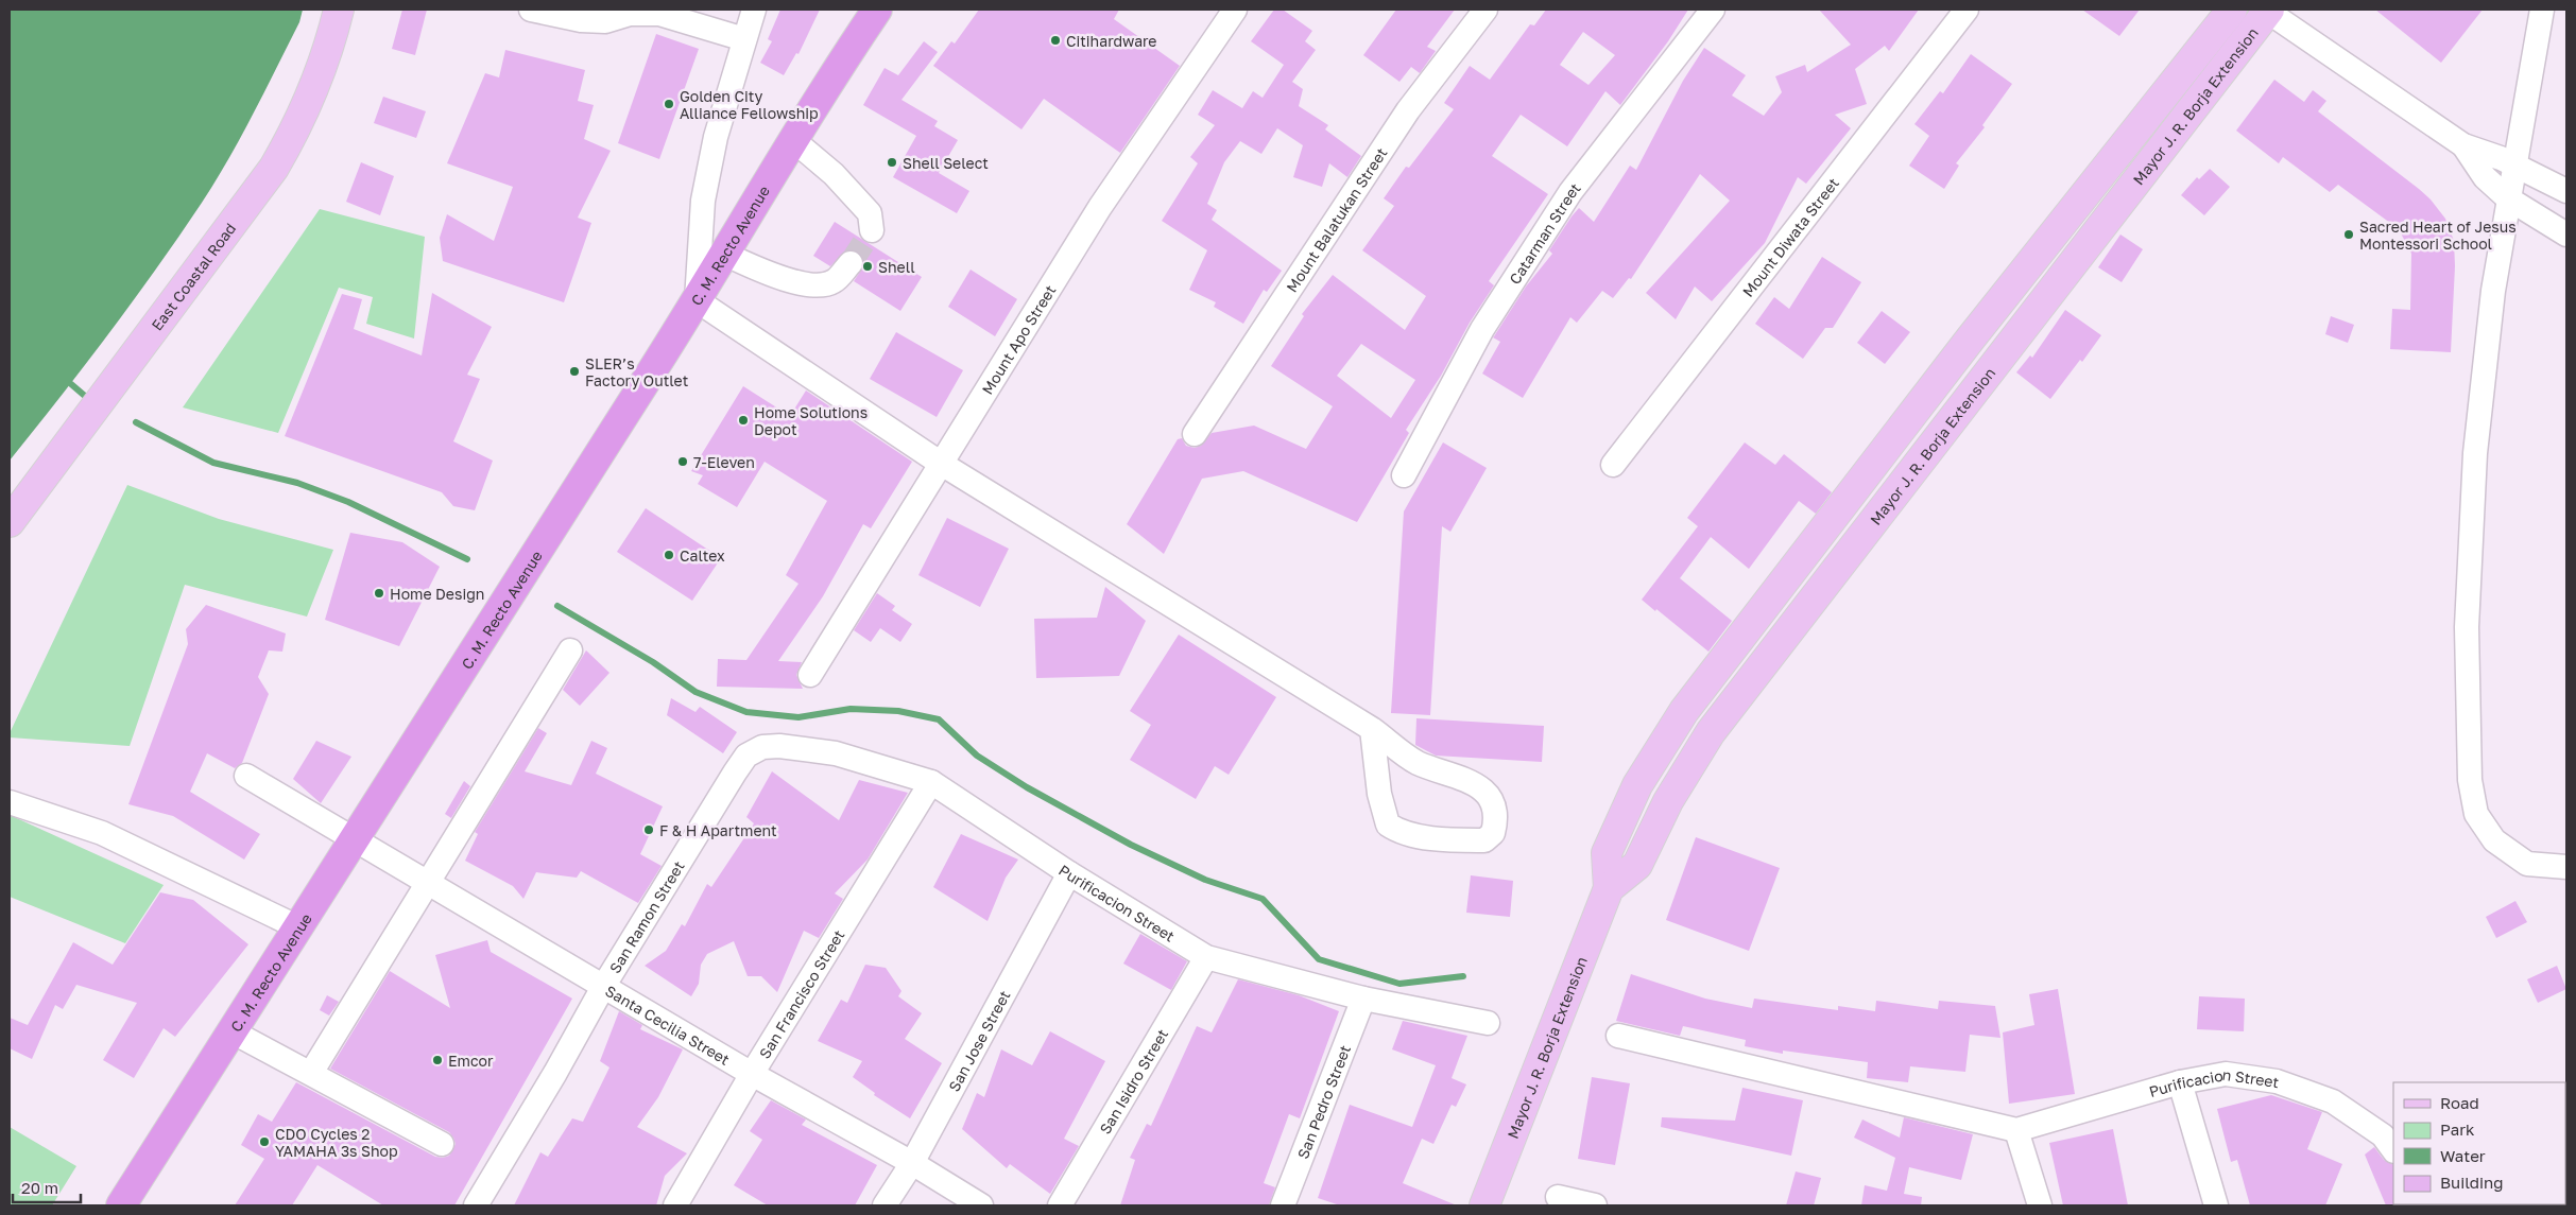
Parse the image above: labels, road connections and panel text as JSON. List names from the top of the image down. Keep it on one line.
{"streets":{"highway":["C. M. Recto Avenue"],"main road":["Mayor J. R. Borja Extension","East Coastal Road"],"street":["Mount Balatukan Street","Catarman Street","Mount Diwata Street","Mount Apo Street","Purificacion Street","San Ramon Street","San Francisco Street","Santa Cecilia Street","San Jose Street","San Isidro Street","San Pedro Street"]},"crossings":[["C. M. Recto Avenue","Santa Cecilia Street"],["Purificacion Street","San Ramon Street"],["Purificacion Street","San Francisco Street"],["Purificacion Street","San Jose Street"],["Purificacion Street","San Isidro Street"],["Purificacion Street","San Pedro Street"],["San Ramon Street","Santa Cecilia Street"],["San Francisco Street","Santa Cecilia Street"],["Santa Cecilia Street","San Jose Street"]],"places":["Citihardware","Golden City Alliance Fellowship","Shell Select","Sacred Heart of Jesus Montessori School","Shell","SLER’s Factory Outlet","Home Solutions Depot","7-Eleven","Caltex","Home Design","F & H Apartment","Emcor","CDO Cycles 2 YAMAHA 3s Shop"],"legend":["Road","Park","Water","Building"],"scale_bar":"20 m"}
